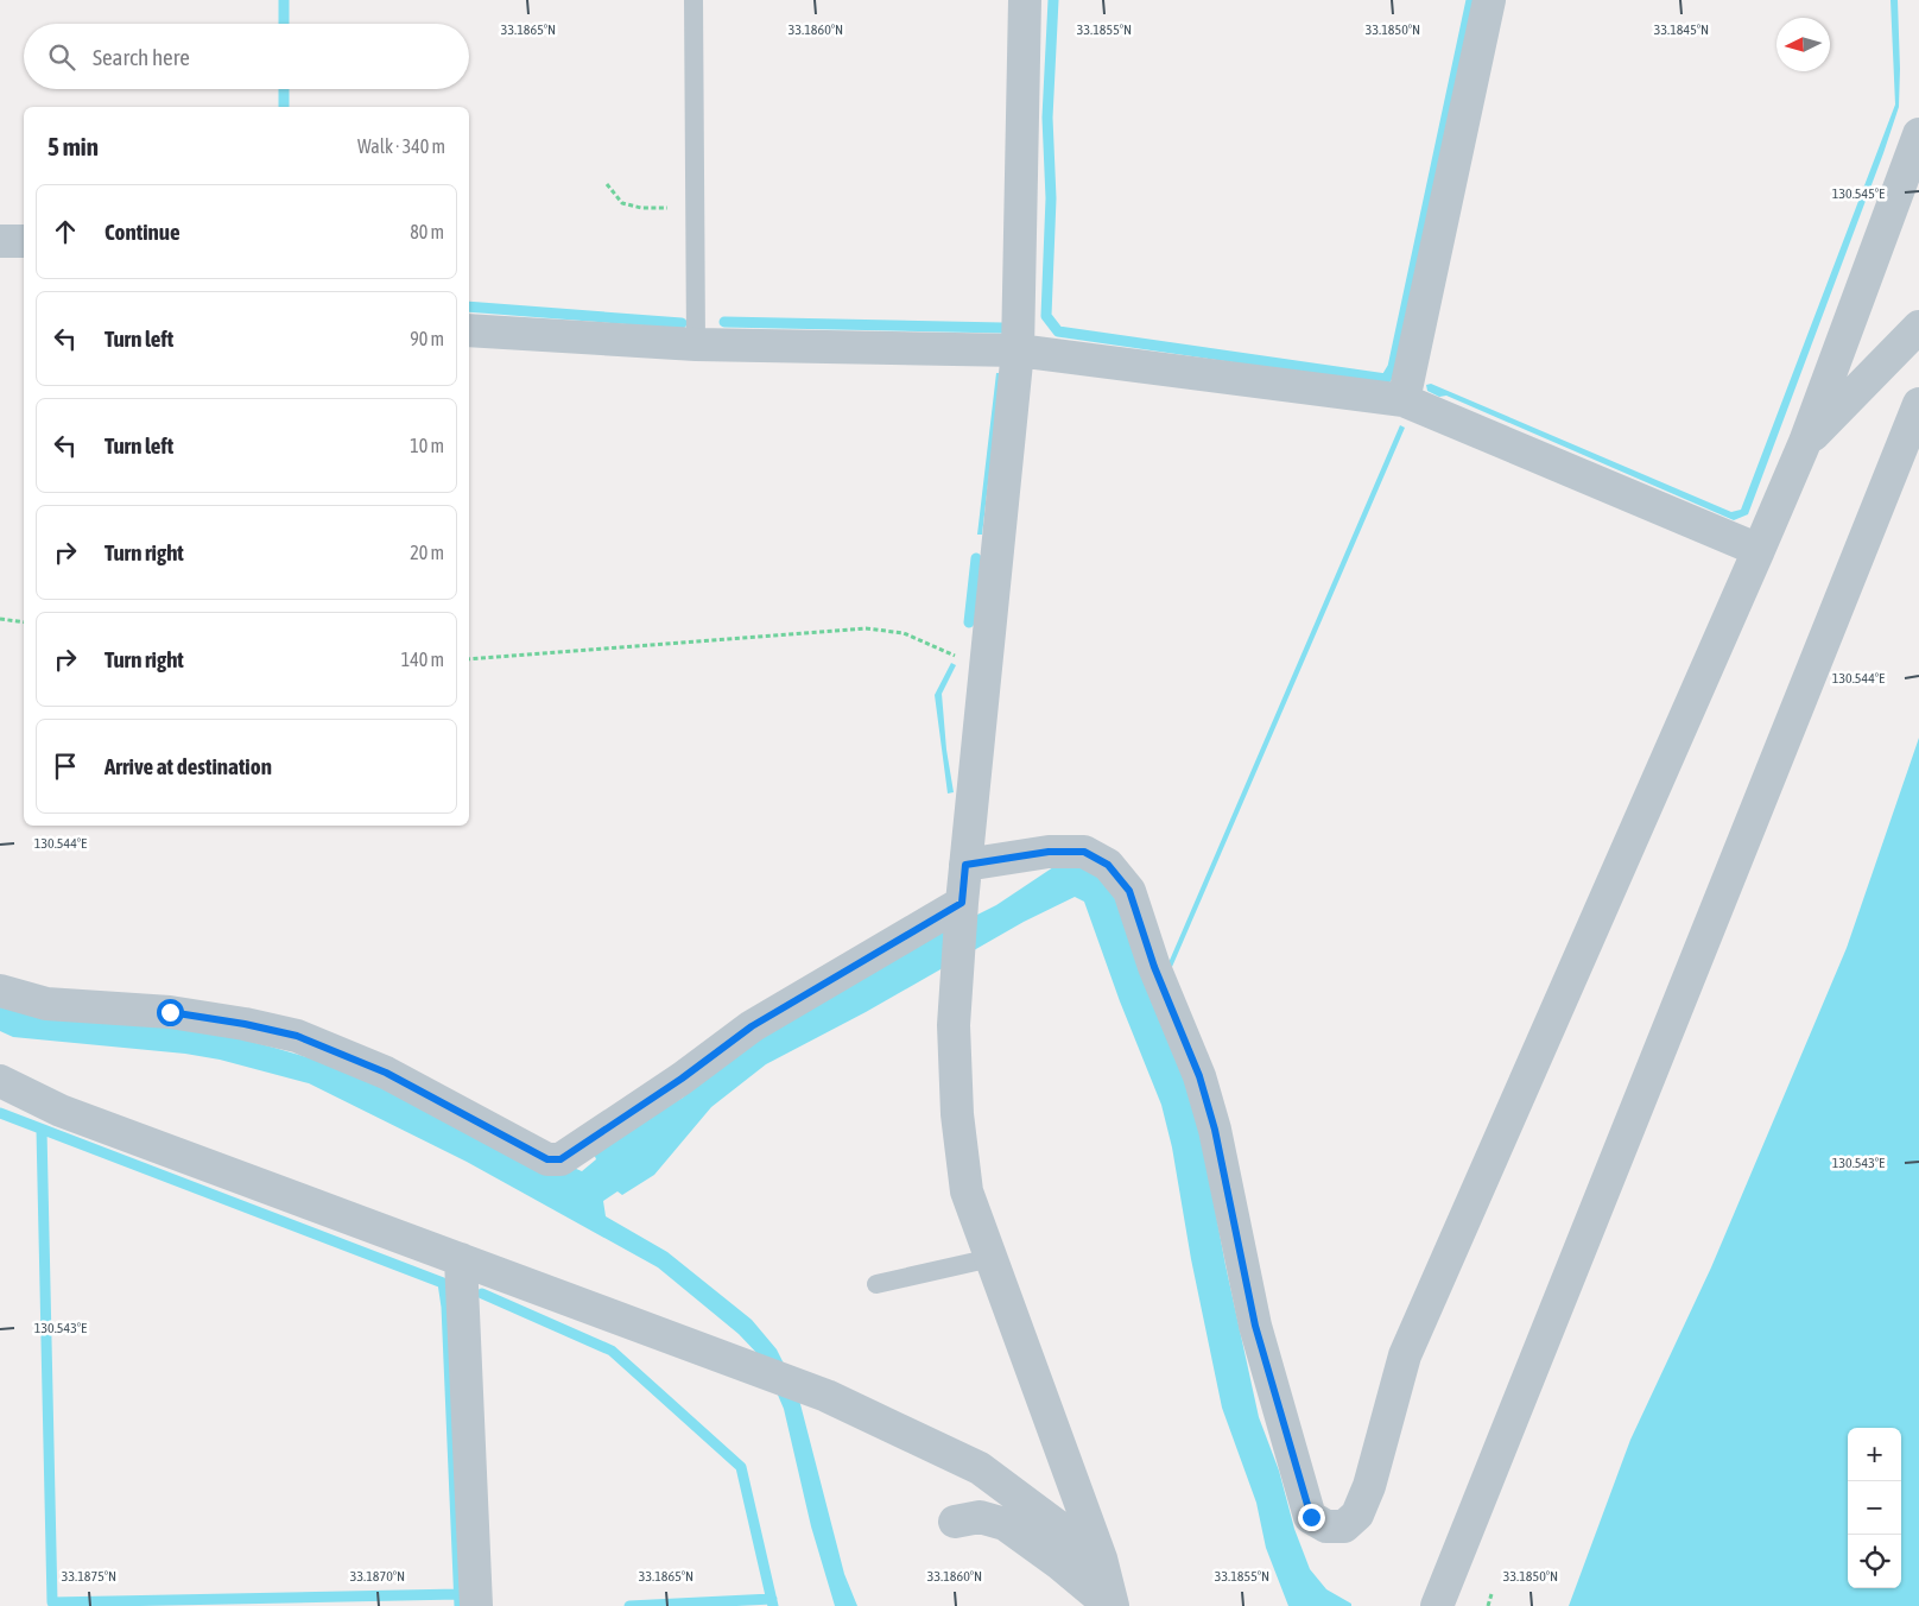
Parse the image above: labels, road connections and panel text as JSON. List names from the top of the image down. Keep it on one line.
{"north":"left","page":{"search":"Search here","heading":["5 min","Walk · 340 m"],"list":[["Continue","80 m"],["Turn left","90 m"],["Turn left","10 m"],["Turn right","20 m"],["Turn right","140 m"],"Arrive at destination"],"map_buttons":["+","−"]},"coordinates":["33.1865°N","33.1860°N","33.1855°N","33.1850°N","33.1845°N","130.545°E","130.544°E","130.543°E","33.1875°N","33.1870°N"]}
